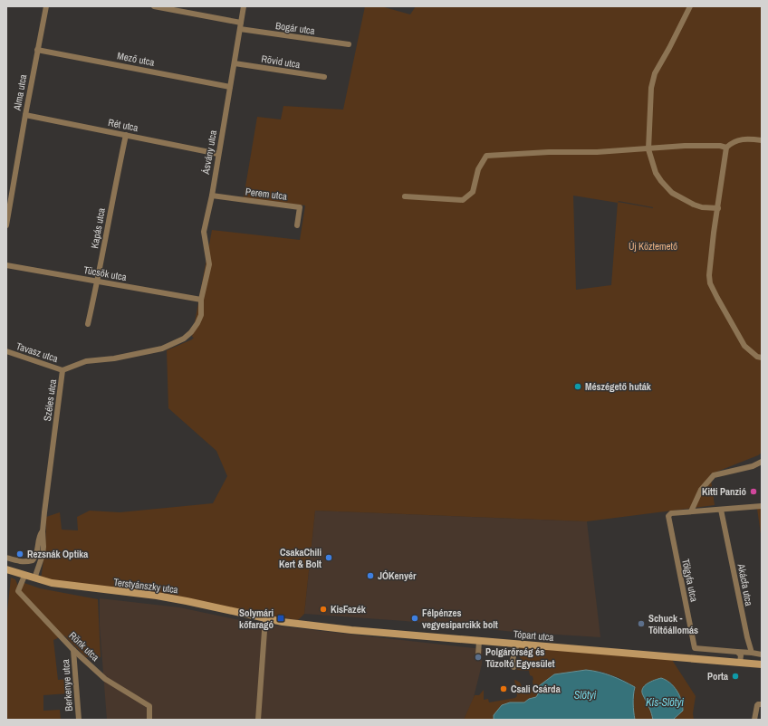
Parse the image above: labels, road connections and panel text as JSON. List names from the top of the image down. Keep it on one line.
{"streets":{"main road":["Terstyánszky utca","Tópart utca"],"street":["Bogár utca","Mező utca","Rövid utca","Alma utca","Rét utca","Ásvány utca","Perem utca","Kapás utca","Tücsök utca","Tavasz utca","Széles utca","Tölgyfa utca","Akácfa utca","Rönk utca","Berkenye utca"]},"crossings":[["Bogár utca","Ásvány utca"],["Mező utca","Alma utca"],["Mező utca","Ásvány utca"],["Rövid utca","Ásvány utca"],["Alma utca","Rét utca"],["Rét utca","Ásvány utca"],["Rét utca","Kapás utca"],["Ásvány utca","Perem utca"],["Ásvány utca","Tücsök utca"],["Ásvány utca","Széles utca"],["Kapás utca","Tücsök utca"],["Tücsök utca","Széles utca"],["Tavasz utca","Széles utca"],["Széles utca","Terstyánszky utca"],["Terstyánszky utca","Tópart utca"],["Terstyánszky utca","Rönk utca"],["Rönk utca","Berkenye utca"]],"water":["Slötyi","Kis-Slötyi"],"parks":["Új Köztemető"],"places":{"other":["Mészégető huták","Kitti Panzió","Rezsnák Optika","CsakaChili Kert & Bolt","JÓKenyér","KisFazék","Félpénzes vegyesiparcikk bolt","Schuck - Töltőállomás","Polgárőrség és Tűzoltó Egyesület","Porta","Csali Csárda"],"transit":["Solymári kőfaragó"]}}
